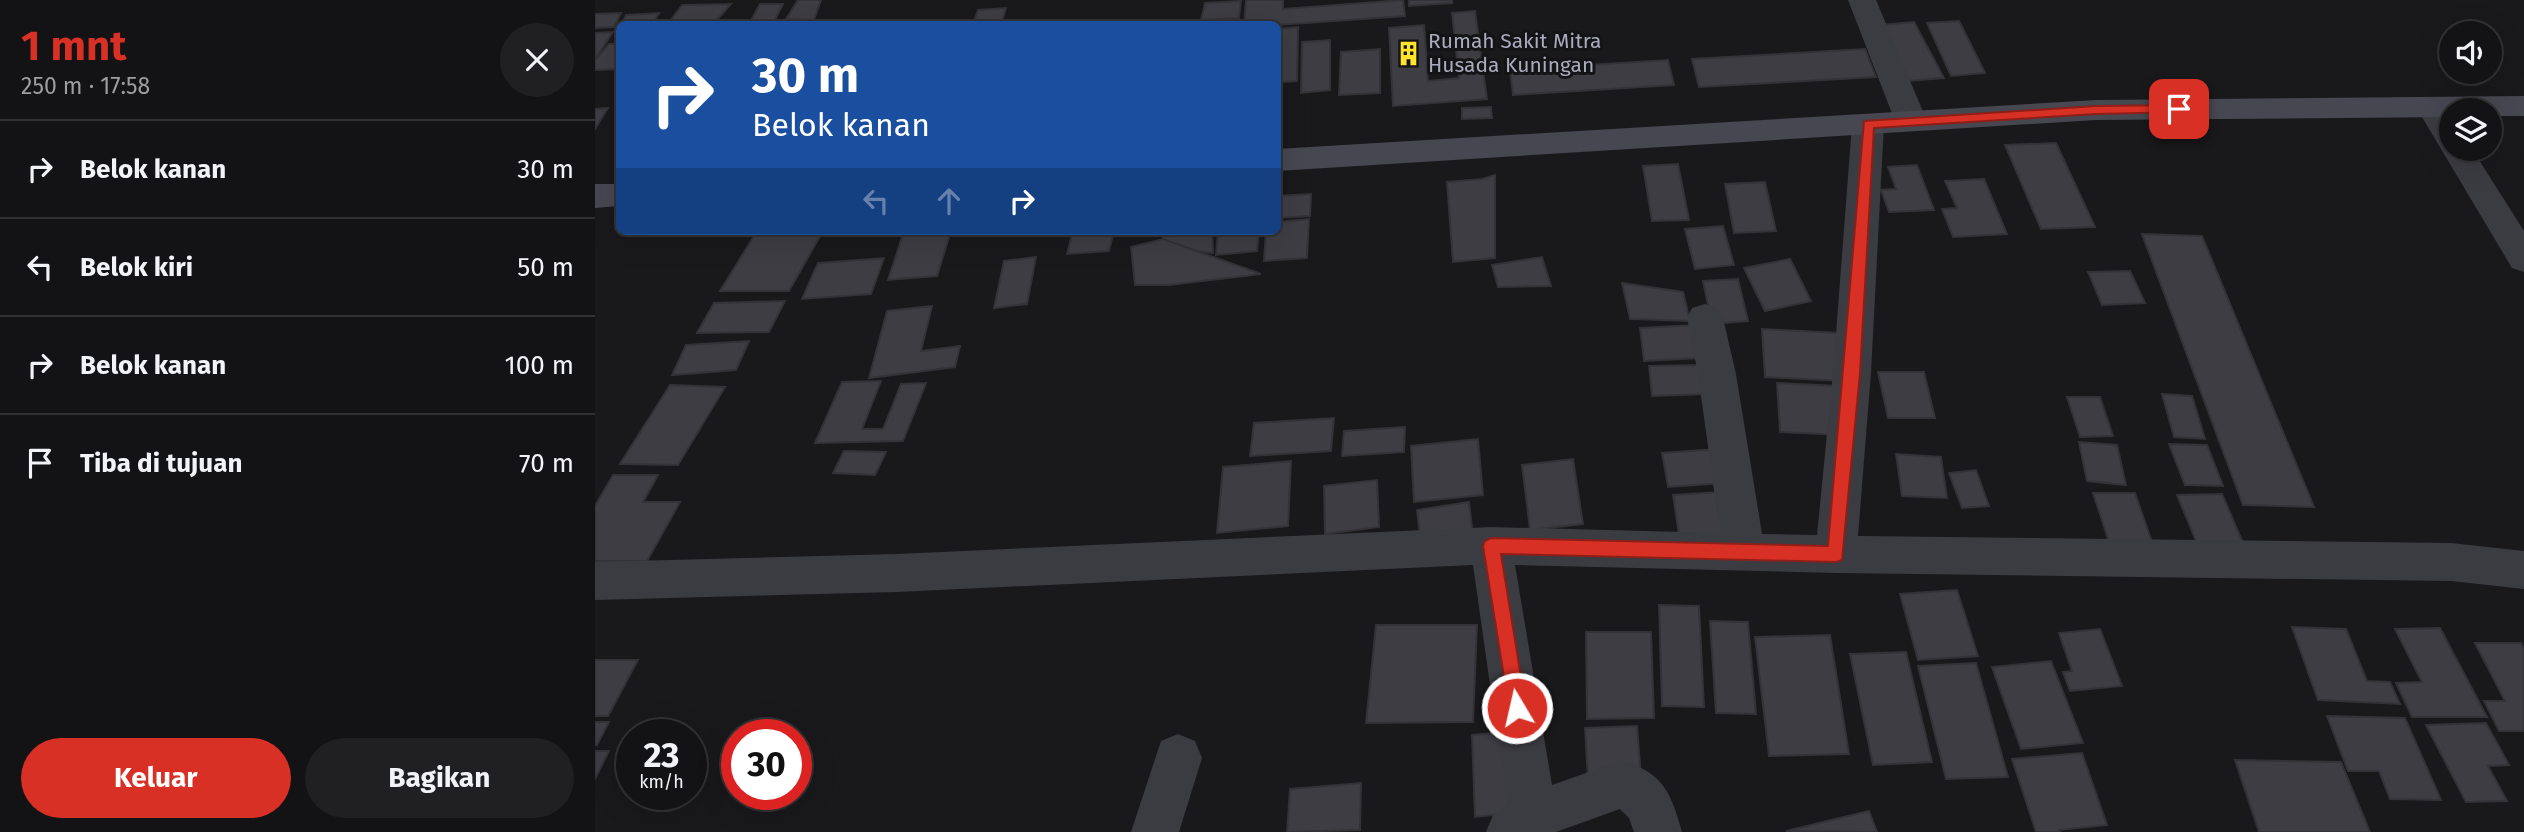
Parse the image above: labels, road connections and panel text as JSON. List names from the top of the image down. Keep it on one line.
{"places":{"building":["Rumah Sakit Mitra Husada Kuningan"]},"page":{"heading":["1 mnt","250 m · 17:58"],"turn":["30 m","Belok kanan"],"list":[{"name":"Belok kanan","value":"30 m"},{"name":"Belok kiri","value":"50 m"},{"name":"Belok kanan","value":"100 m"},{"name":"Tiba di tujuan","value":"70 m"}],"speed":"23 km/h","limit":"30","buttons":["Keluar","Bagikan"]}}
